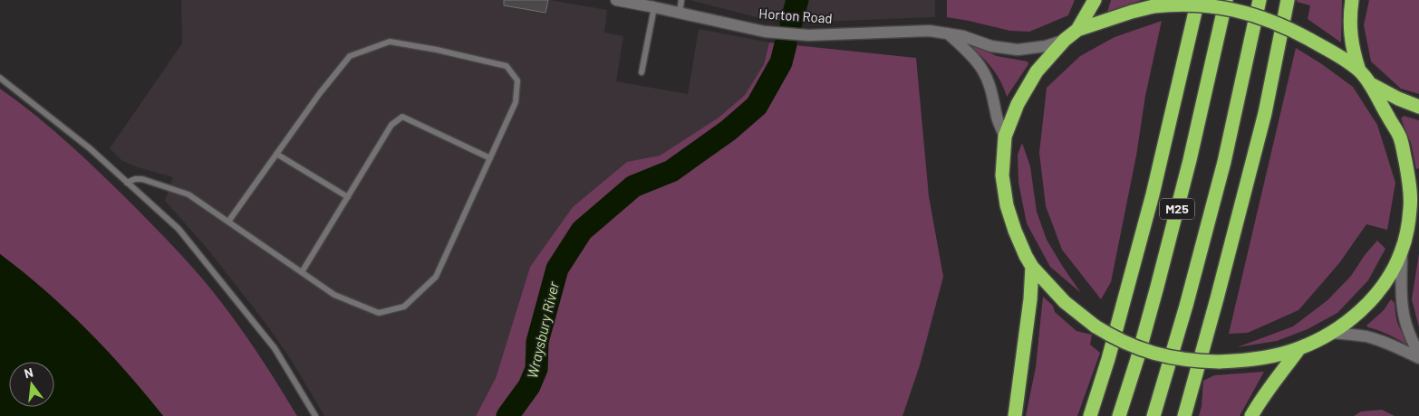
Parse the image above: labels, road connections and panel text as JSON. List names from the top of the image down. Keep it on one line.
{"streets":{"highway":["M25"],"street":["Horton Road"]},"water":["Wraysbury River"],"north":"top"}
